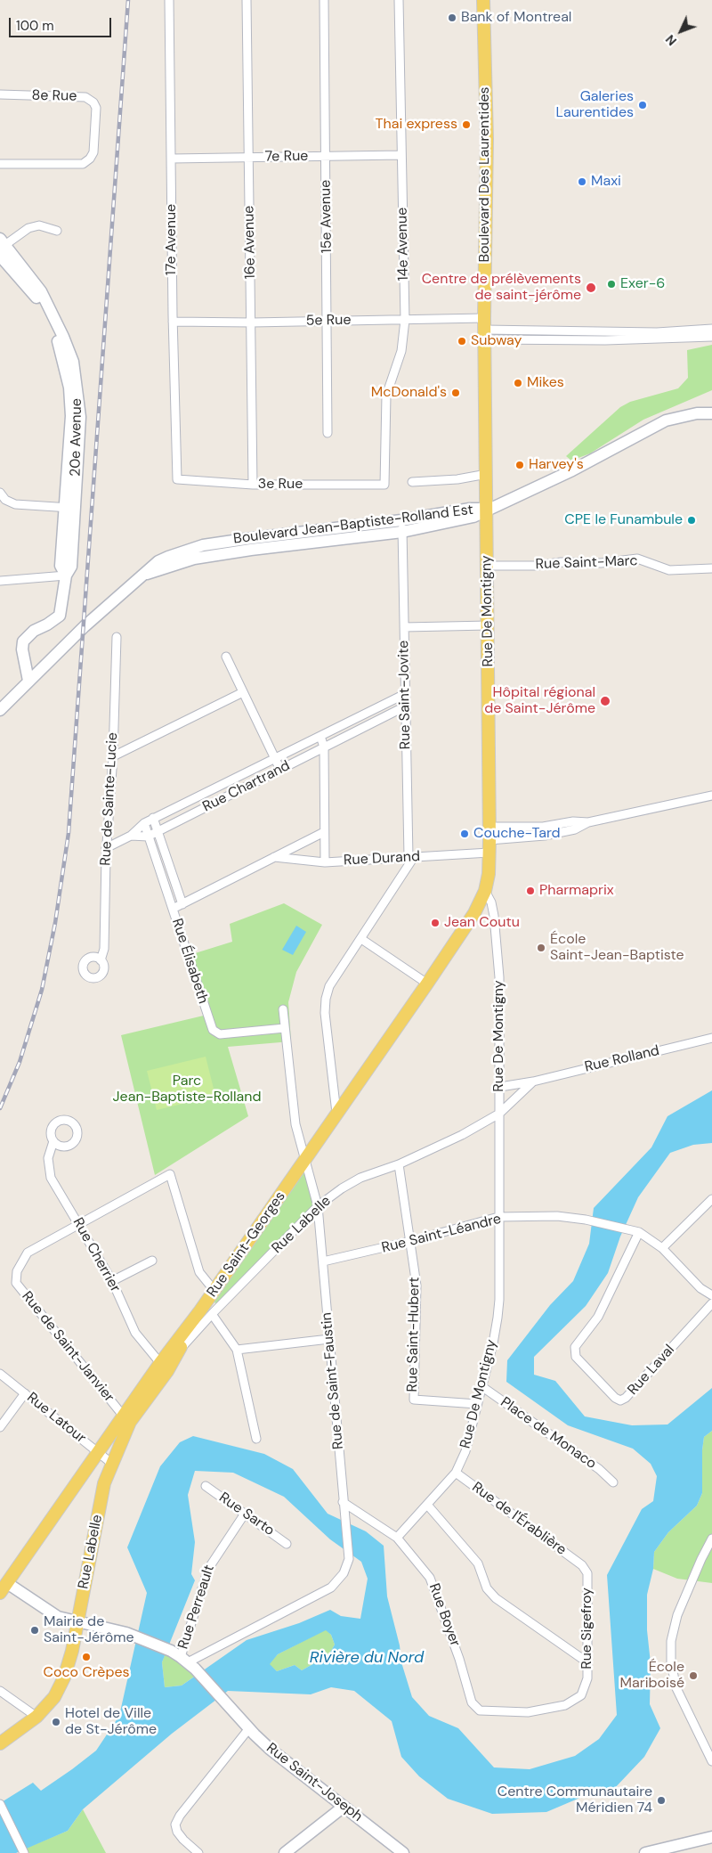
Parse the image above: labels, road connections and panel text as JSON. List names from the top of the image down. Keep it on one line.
{"streets":{"main road":["Boulevard Des Laurentides","Rue De Montigny","Rue Labelle","Rue Saint-Georges"],"street":["8e Rue","7e Rue","15e Avenue","17e Avenue","16e Avenue","14e Avenue","5e Rue","20e Avenue","3e Rue","Boulevard Jean-Baptiste-Rolland Est","Rue Saint-Marc","Rue Saint-Jovite","Rue Chartrand","Rue de Sainte-Lucie","Rue Durand","Rue Élisabeth","Rue Rolland","Rue Saint-Léandre","Rue Cherrier","Rue Saint-Hubert","Rue de Saint-Janvier","Rue Laval","Rue de Saint-Faustin","Rue Latour","Place de Monaco","Rue Sarto","Rue de l'Érablière","Rue Perreault","Rue Boyer","Rue Sigefroy","Rue Saint-Joseph"]},"crossings":[["7e Rue","15e Avenue"],["7e Rue","17e Avenue"],["7e Rue","16e Avenue"],["7e Rue","14e Avenue"],["Boulevard Des Laurentides","5e Rue"],["Boulevard Des Laurentides","Boulevard Jean-Baptiste-Rolland Est"],["Boulevard Des Laurentides","Rue De Montigny"],["15e Avenue","5e Rue"],["17e Avenue","5e Rue"],["17e Avenue","3e Rue"],["16e Avenue","5e Rue"],["16e Avenue","3e Rue"],["14e Avenue","5e Rue"],["14e Avenue","3e Rue"],["Boulevard Jean-Baptiste-Rolland Est","Rue De Montigny"],["Boulevard Jean-Baptiste-Rolland Est","Rue Saint-Jovite"],["Rue Saint-Marc","Rue De Montigny"],["Rue De Montigny","Rue Durand"],["Rue De Montigny","Rue Rolland"],["Rue De Montigny","Rue Labelle"],["Rue De Montigny","Rue Saint-Léandre"],["Rue De Montigny","Rue Saint-Georges"],["Rue De Montigny","Rue Saint-Hubert"],["Rue De Montigny","Place de Monaco"],["Rue De Montigny","Rue de l'Érablière"],["Rue De Montigny","Rue Boyer"],["Rue Saint-Jovite","Rue Chartrand"],["Rue Saint-Jovite","Rue Durand"],["Rue Chartrand","Rue de Sainte-Lucie"],["Rue Chartrand","Rue Élisabeth"],["Rue Élisabeth","Rue de Saint-Faustin"],["Rue Rolland","Rue Labelle"],["Rue Labelle","Rue Saint-Georges"],["Rue Labelle","Rue Saint-Hubert"],["Rue Labelle","Rue de Saint-Faustin"],["Rue Labelle","Rue Latour"],["Rue Saint-Léandre","Rue Saint-Hubert"],["Rue Saint-Léandre","Rue Laval"],["Rue Saint-Léandre","Rue de Saint-Faustin"],["Rue Saint-Georges","Rue Cherrier"],["Rue Saint-Georges","Rue de Saint-Janvier"],["Rue Saint-Georges","Rue de Saint-Faustin"],["Rue Saint-Georges","Rue Latour"],["Rue Cherrier","Rue de Saint-Janvier"],["Rue de Saint-Faustin","Rue Perreault"],["Rue de Saint-Faustin","Rue Boyer"],["Rue de Saint-Faustin","Rue Saint-Joseph"],["Rue Sarto","Rue Perreault"],["Rue de l'Érablière","Rue Sigefroy"],["Rue Perreault","Rue Saint-Joseph"],["Rue Boyer","Rue Sigefroy"]],"water":["Rivière du Nord"],"parks":["Parc Jean-Baptiste-Rolland"],"places":["Bank of Montreal","Galeries Laurentides","Thai express","Maxi","Exer-6","Centre de prélèvements de saint-jérôme","Subway","Mikes","McDonald's","Harvey's","CPE le Funambule","Hôpital régional de Saint-Jérôme","Couche-Tard","Pharmaprix","Jean Coutu","École Saint-Jean-Baptiste","Mairie de Saint-Jérôme","Coco Crèpes","École Mariboisé","Hotel de Ville de St-Jérôme","Centre Communautaire Méridien 74"],"scale_bar":"100 m","north":"bottom left"}
